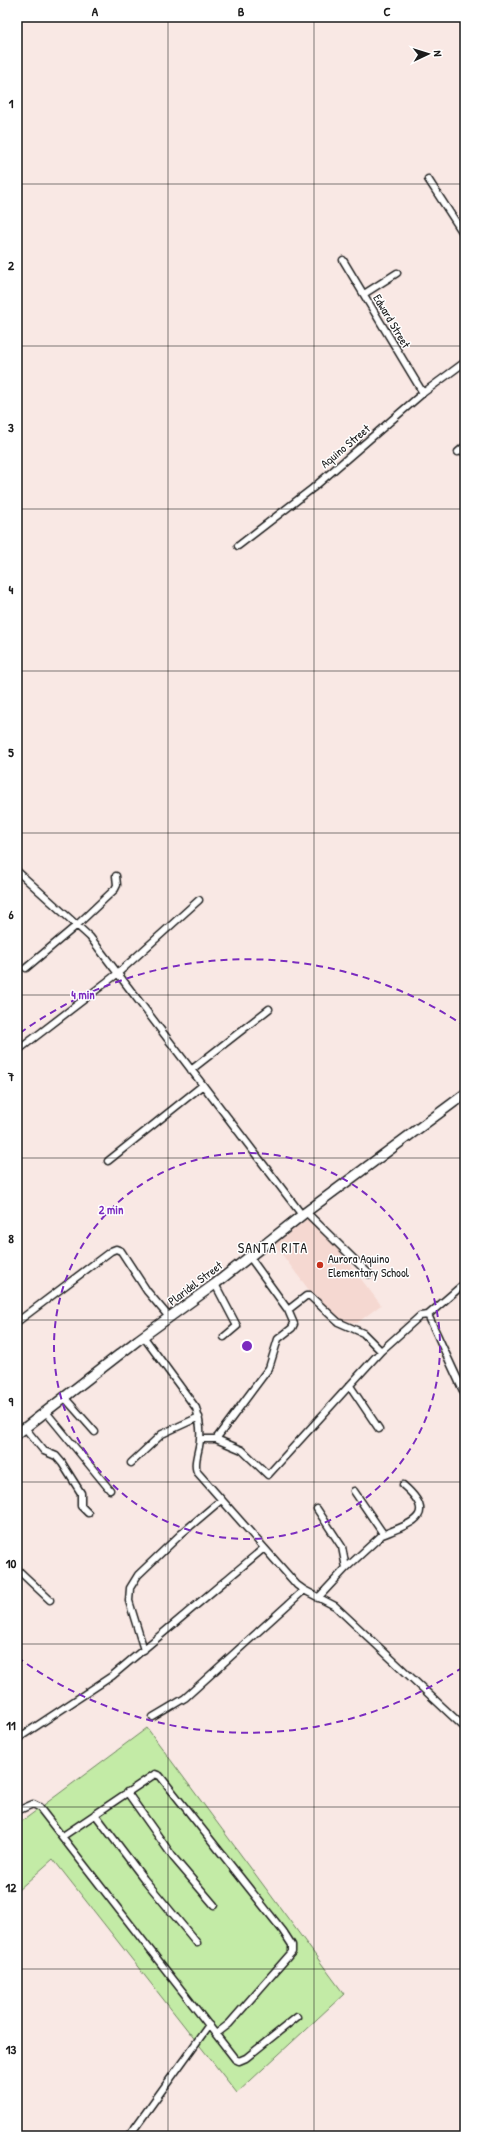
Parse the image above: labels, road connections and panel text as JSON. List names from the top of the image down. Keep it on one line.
{"streets":{"street":["Edward Street","Aquino Street","Plaridel Street"]},"crossings":[["Edward Street","Aquino Street"]],"districts":["SANTA RITA"],"places":["Aurora Aquino Elementary School"],"north":"right","grid":{"columns":["A","B","C"],"rows":["1","2","3","4","5","6","7","8","9","10","11","12","13"]},"rings":["4 min","2 min"]}
